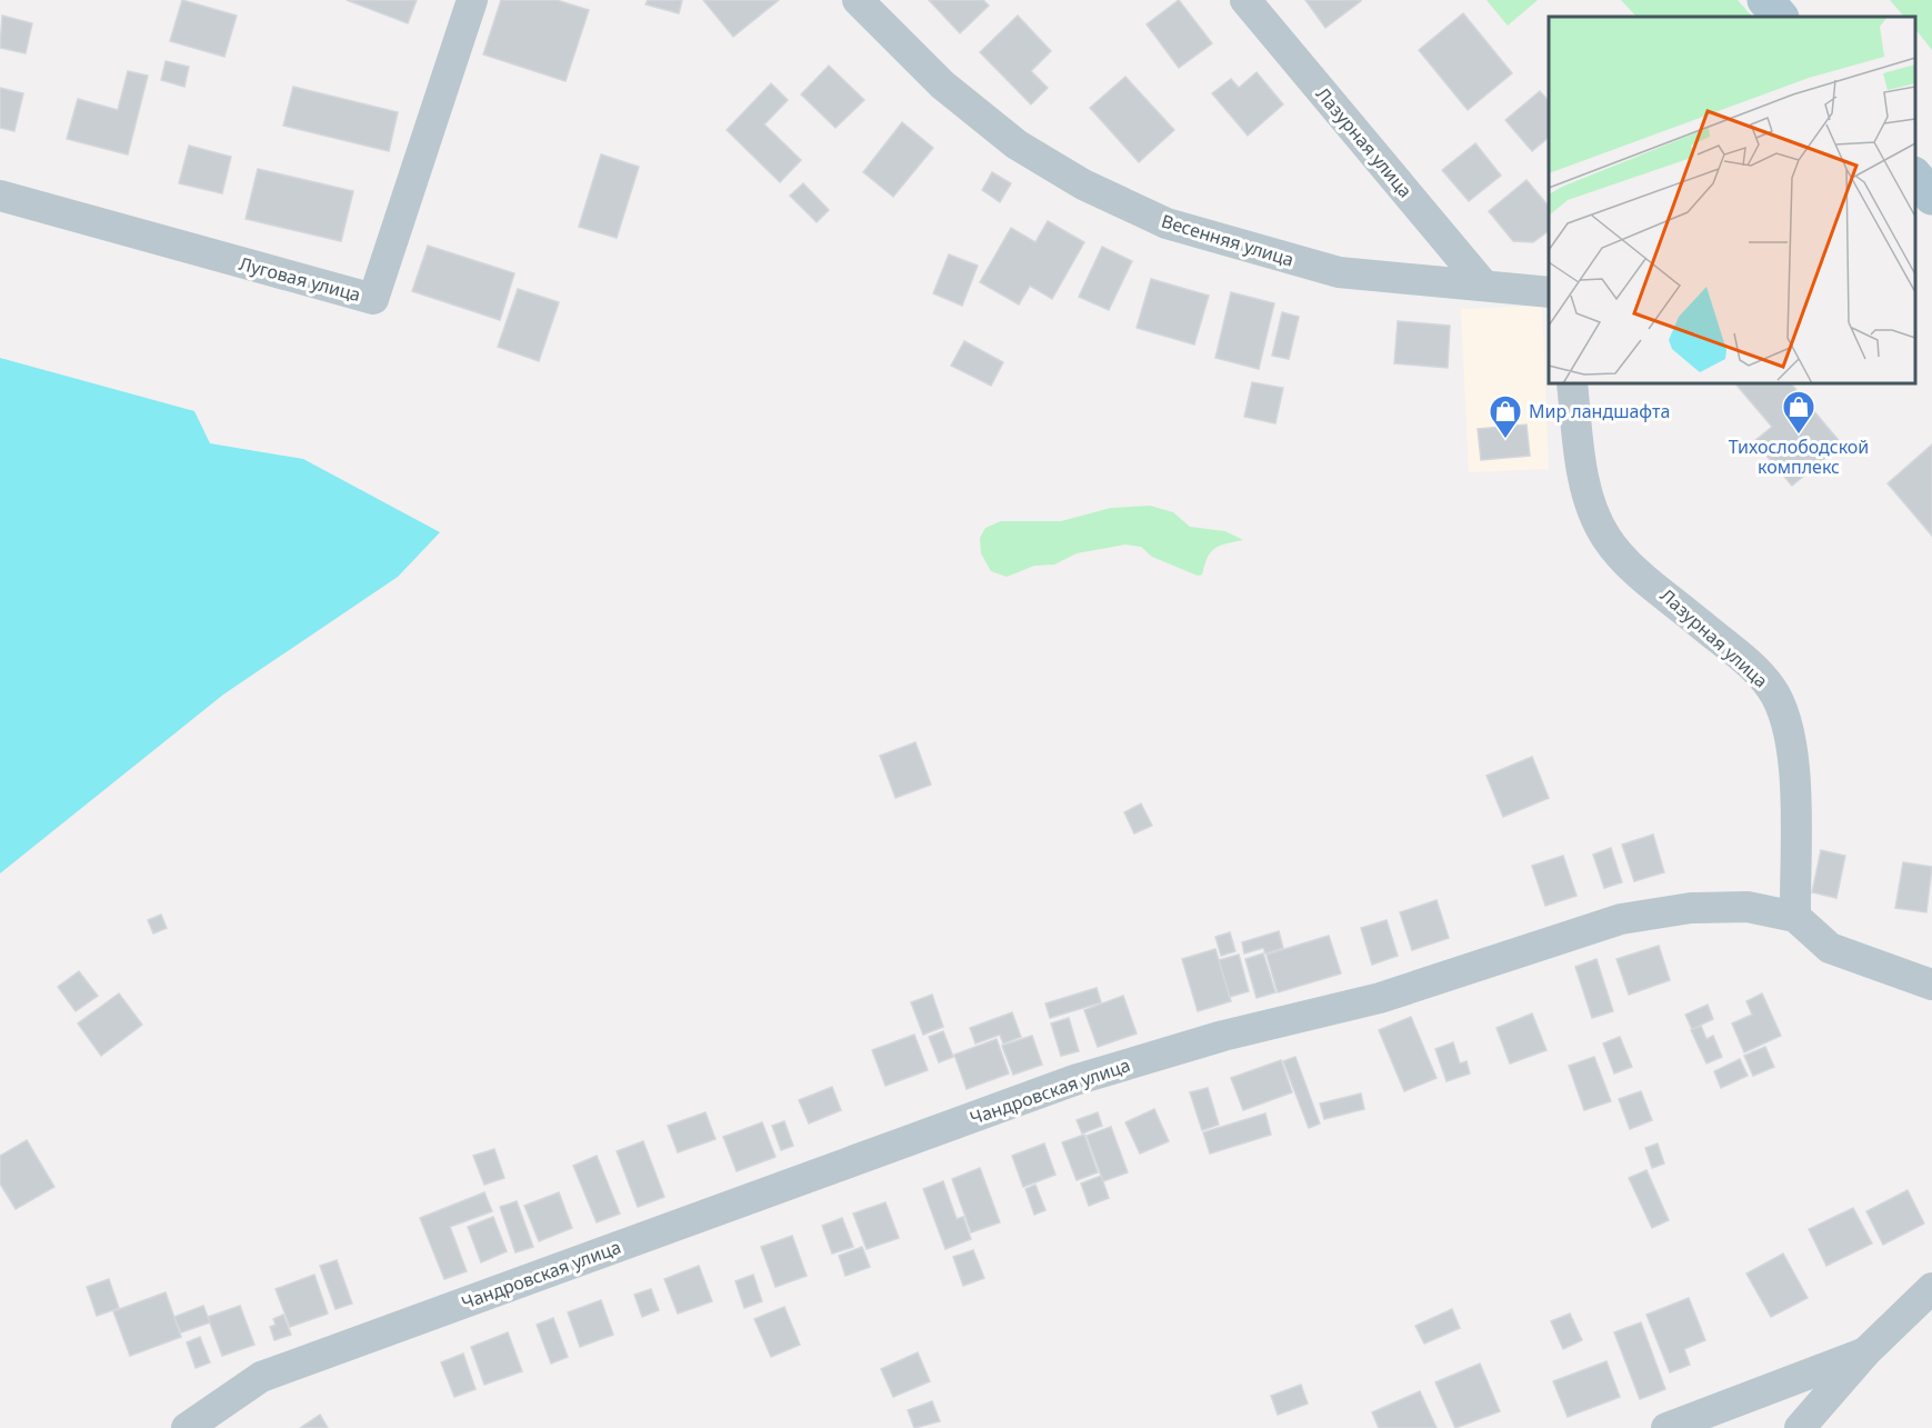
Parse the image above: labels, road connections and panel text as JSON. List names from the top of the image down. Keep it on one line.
{"streets":{"street":["Лазурная улица","Весенняя улица","Луговая улица","Чандровская улица"]},"crossings":[["Лазурная улица","Весенняя улица"],["Лазурная улица","Чандровская улица"]],"places":{"shop":["Тихослободской комплекс","Мир ландшафта"]}}
